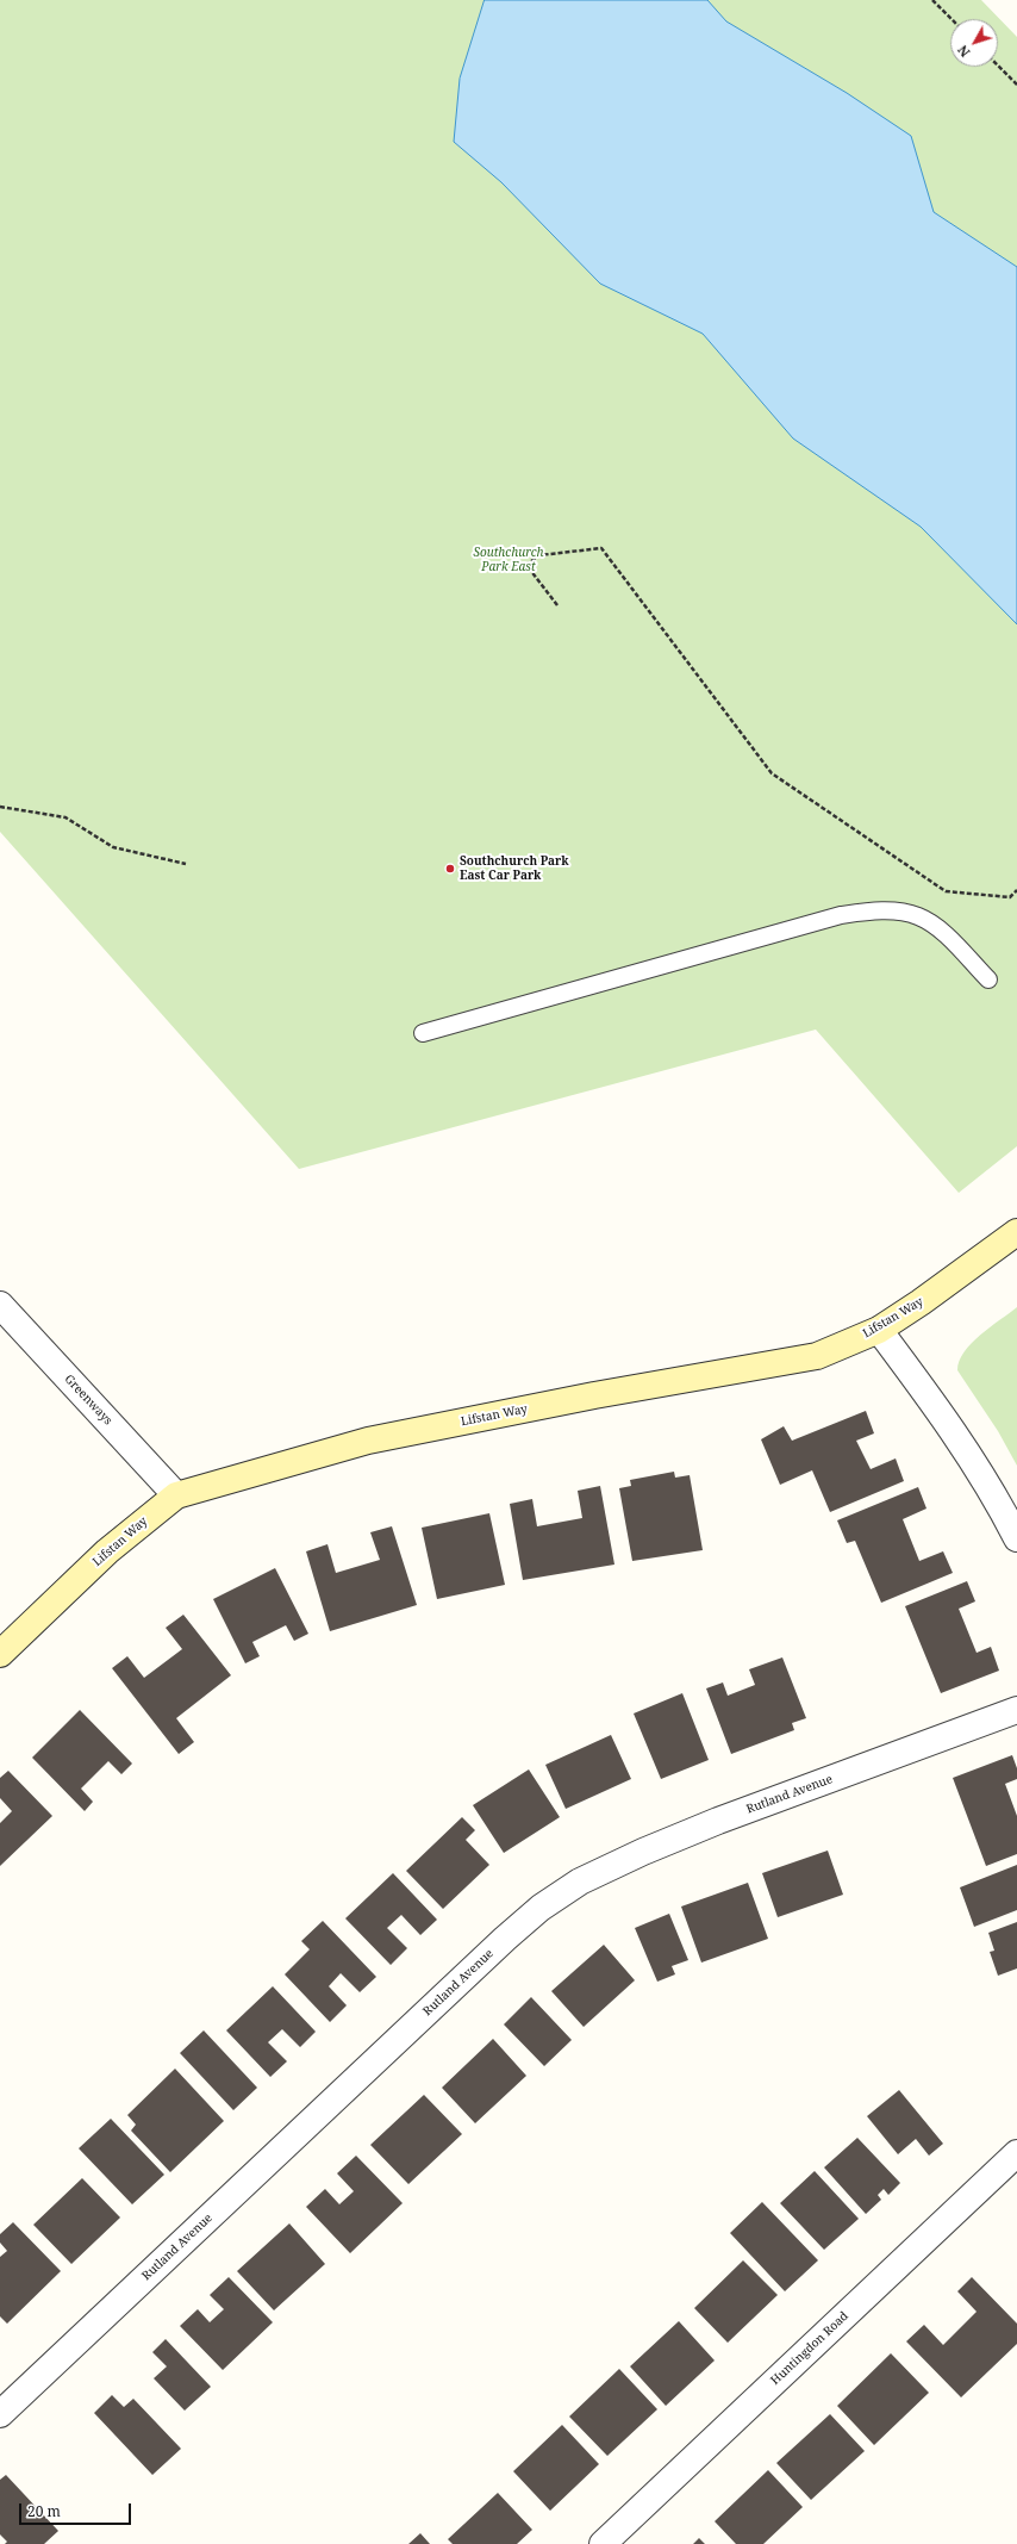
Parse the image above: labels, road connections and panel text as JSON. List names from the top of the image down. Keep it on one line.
{"streets":{"street":["Lifstan Way","Greenways","Rutland Avenue","Huntingdon Road"]},"crossings":[["Lifstan Way","Greenways"]],"parks":["Southchurch Park East"],"places":["Southchurch Park East Car Park"],"scale_bar":"20 m","north":"bottom left"}
